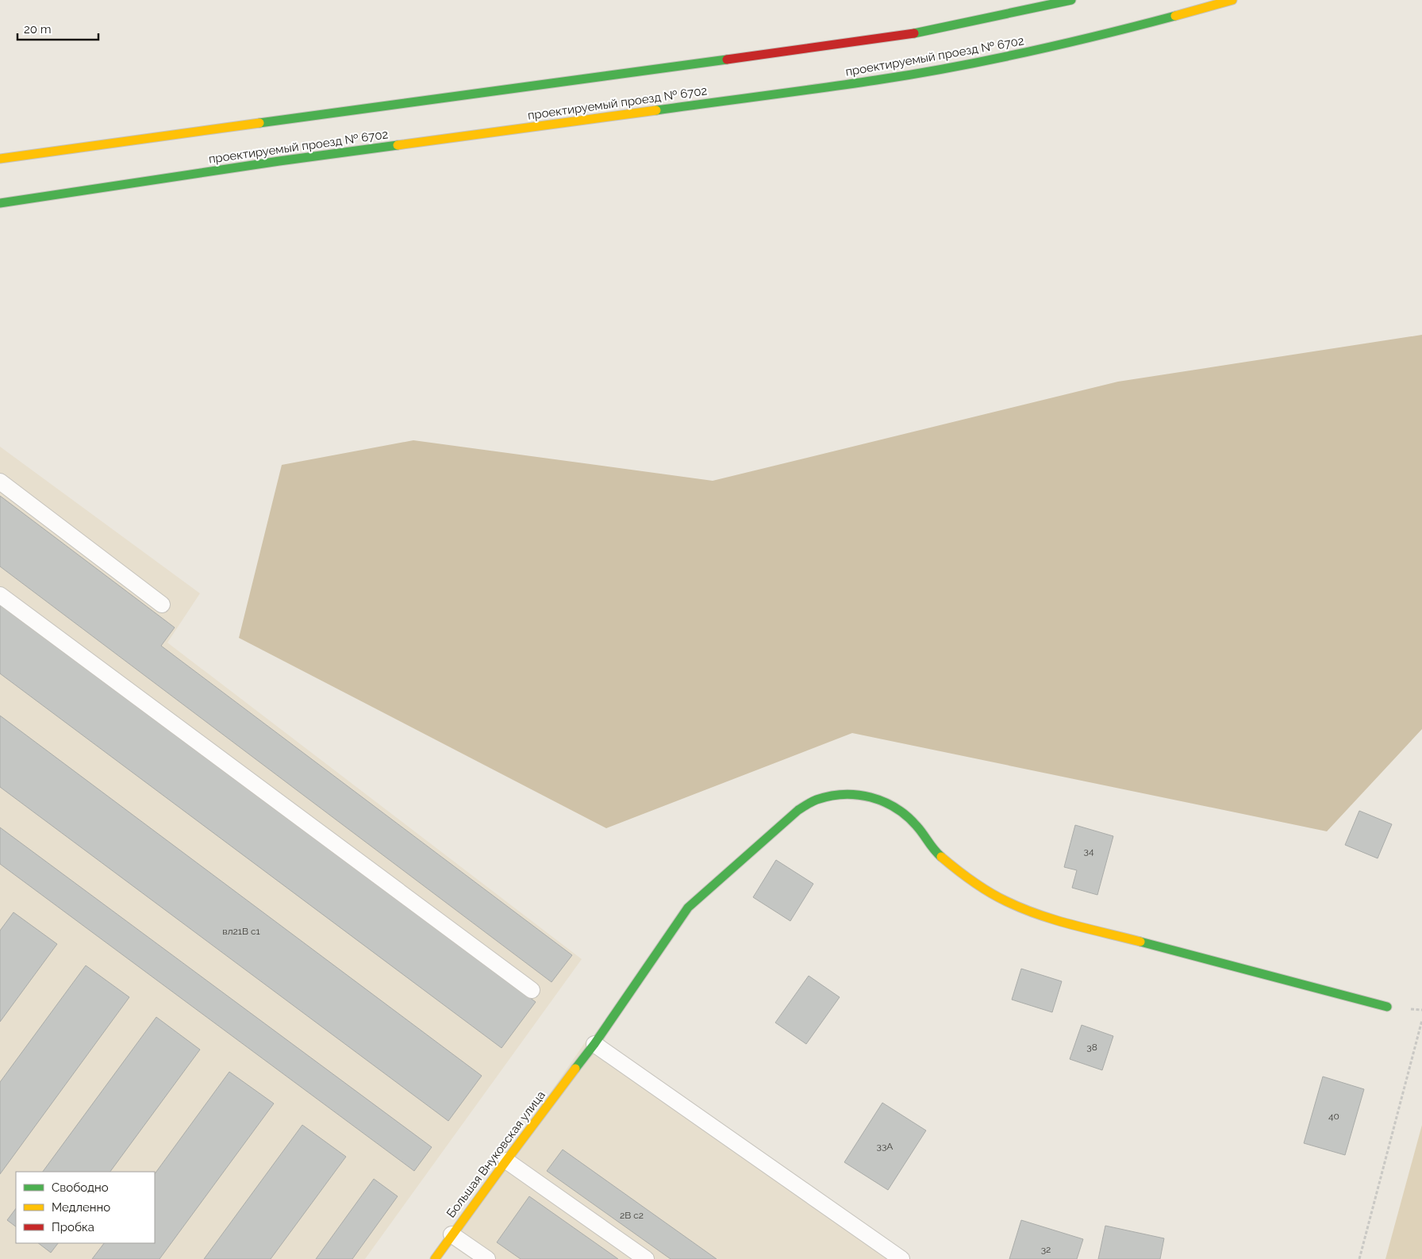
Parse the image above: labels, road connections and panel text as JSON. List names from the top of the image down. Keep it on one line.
{"streets":{"main road":["проектируемый проезд № 6702","Большая Внуковская улица"]},"house_numbers":["34","вл21В с1","38","40","33А","2В с2","32"],"legend":["Свободно","Медленно","Пробка"],"scale_bar":"20 m"}
